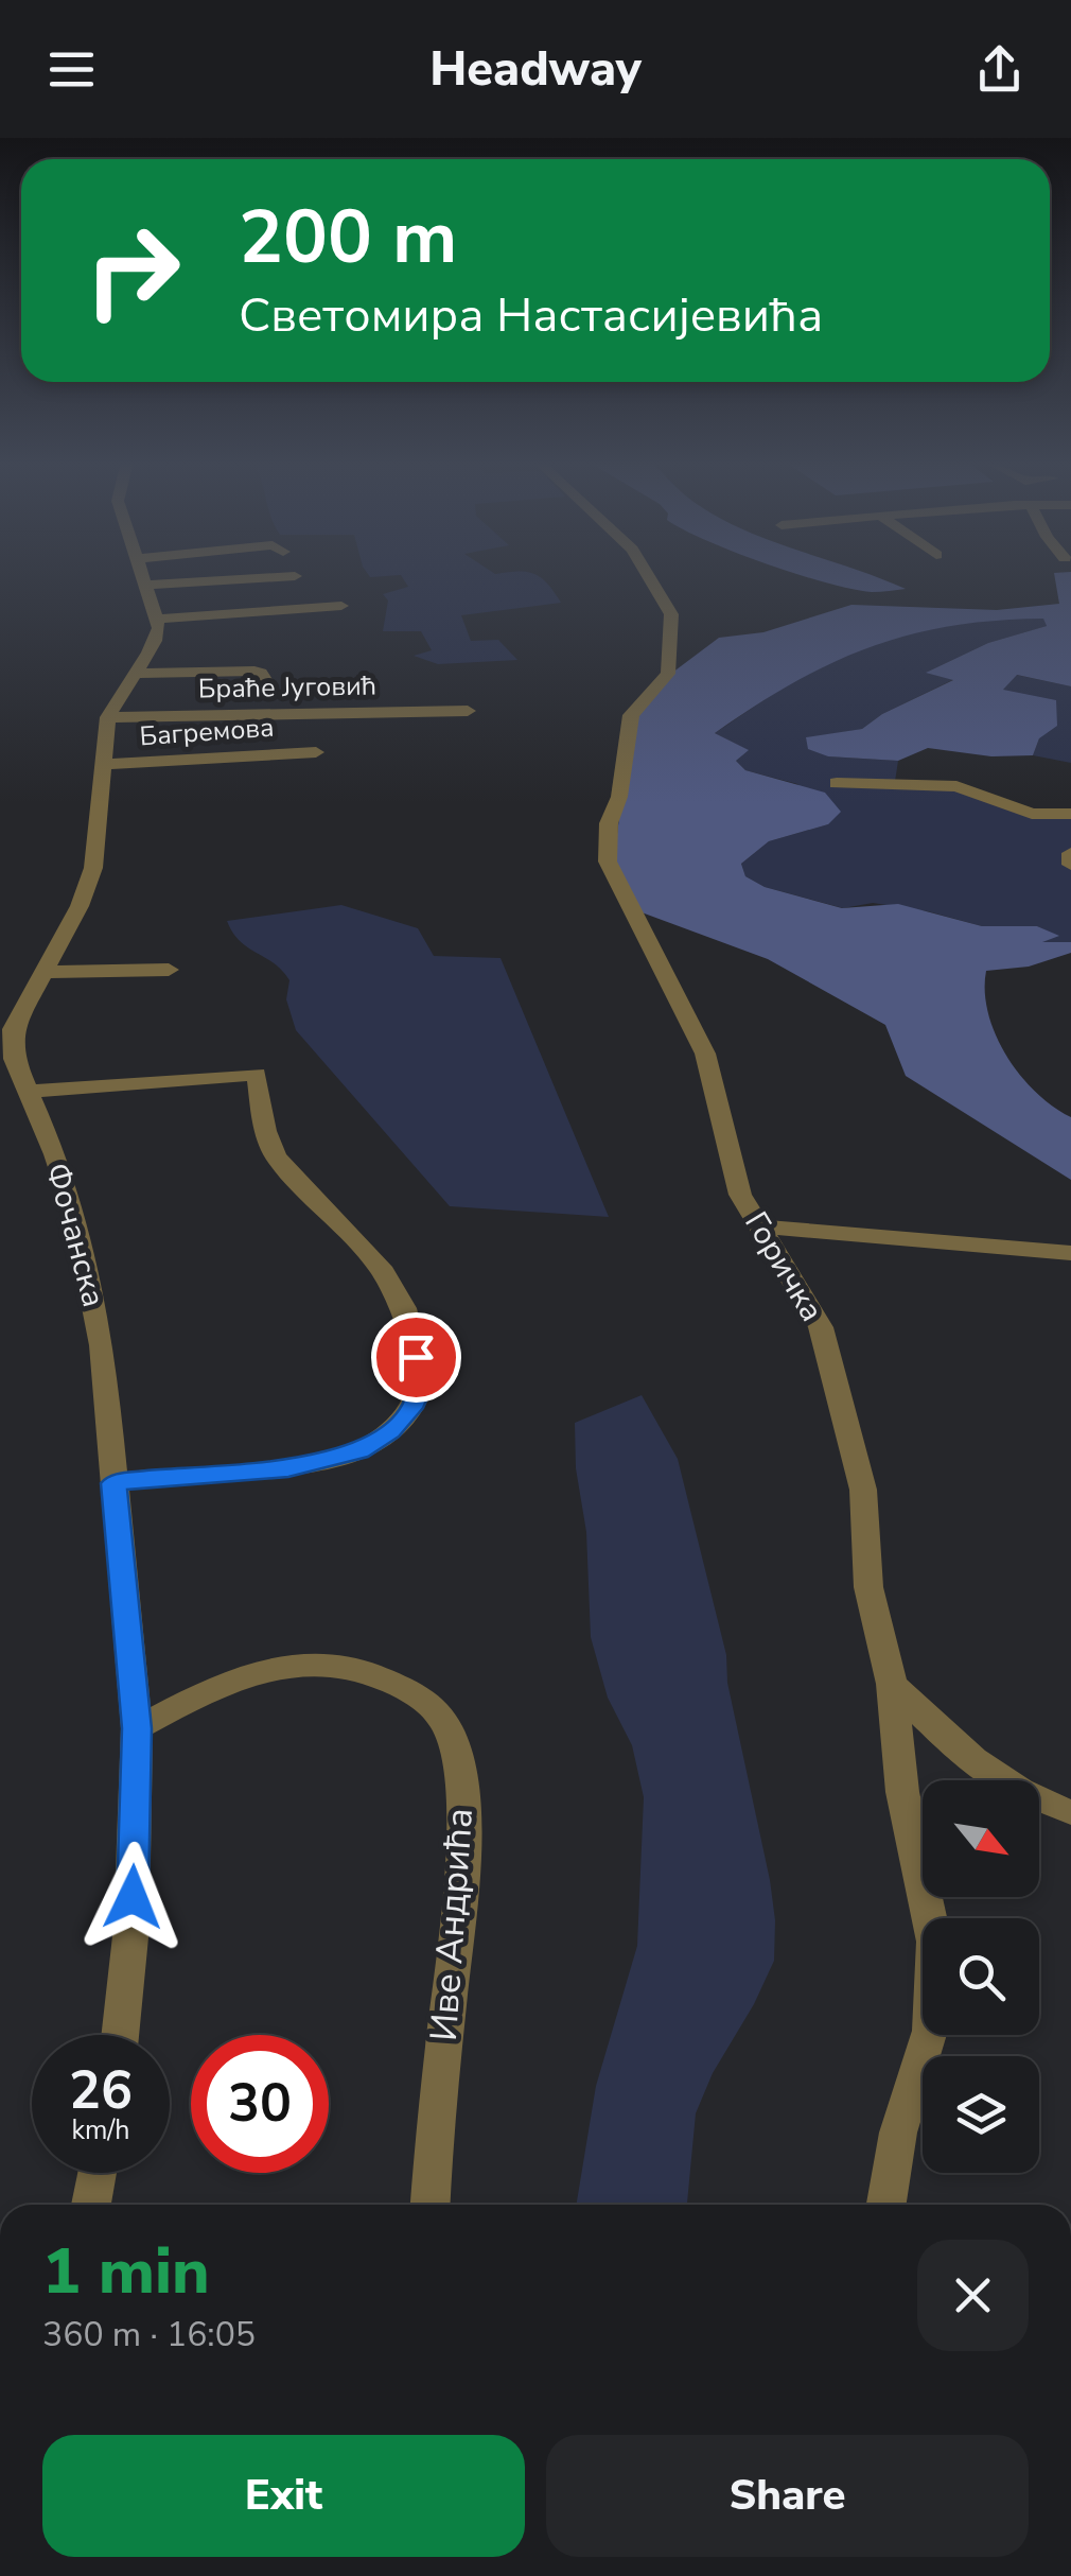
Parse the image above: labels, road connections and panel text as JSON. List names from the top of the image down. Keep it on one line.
{"streets":{"street":["Браће Југовић","Багремова","Фочанска","Горичка","Иве Андрића"]},"crossings":[["Браће Југовић","Фочанска"],["Багремова","Фочанска"],["Фочанска","Иве Андрића"]],"north":"bottom right","page":{"header":"Headway","turn":["200 m","Светомира Настасијевића"],"speed":"26 km/h","limit":"30","heading":["1 min","360 m · 16:05"],"buttons":["Exit","Share"]}}
